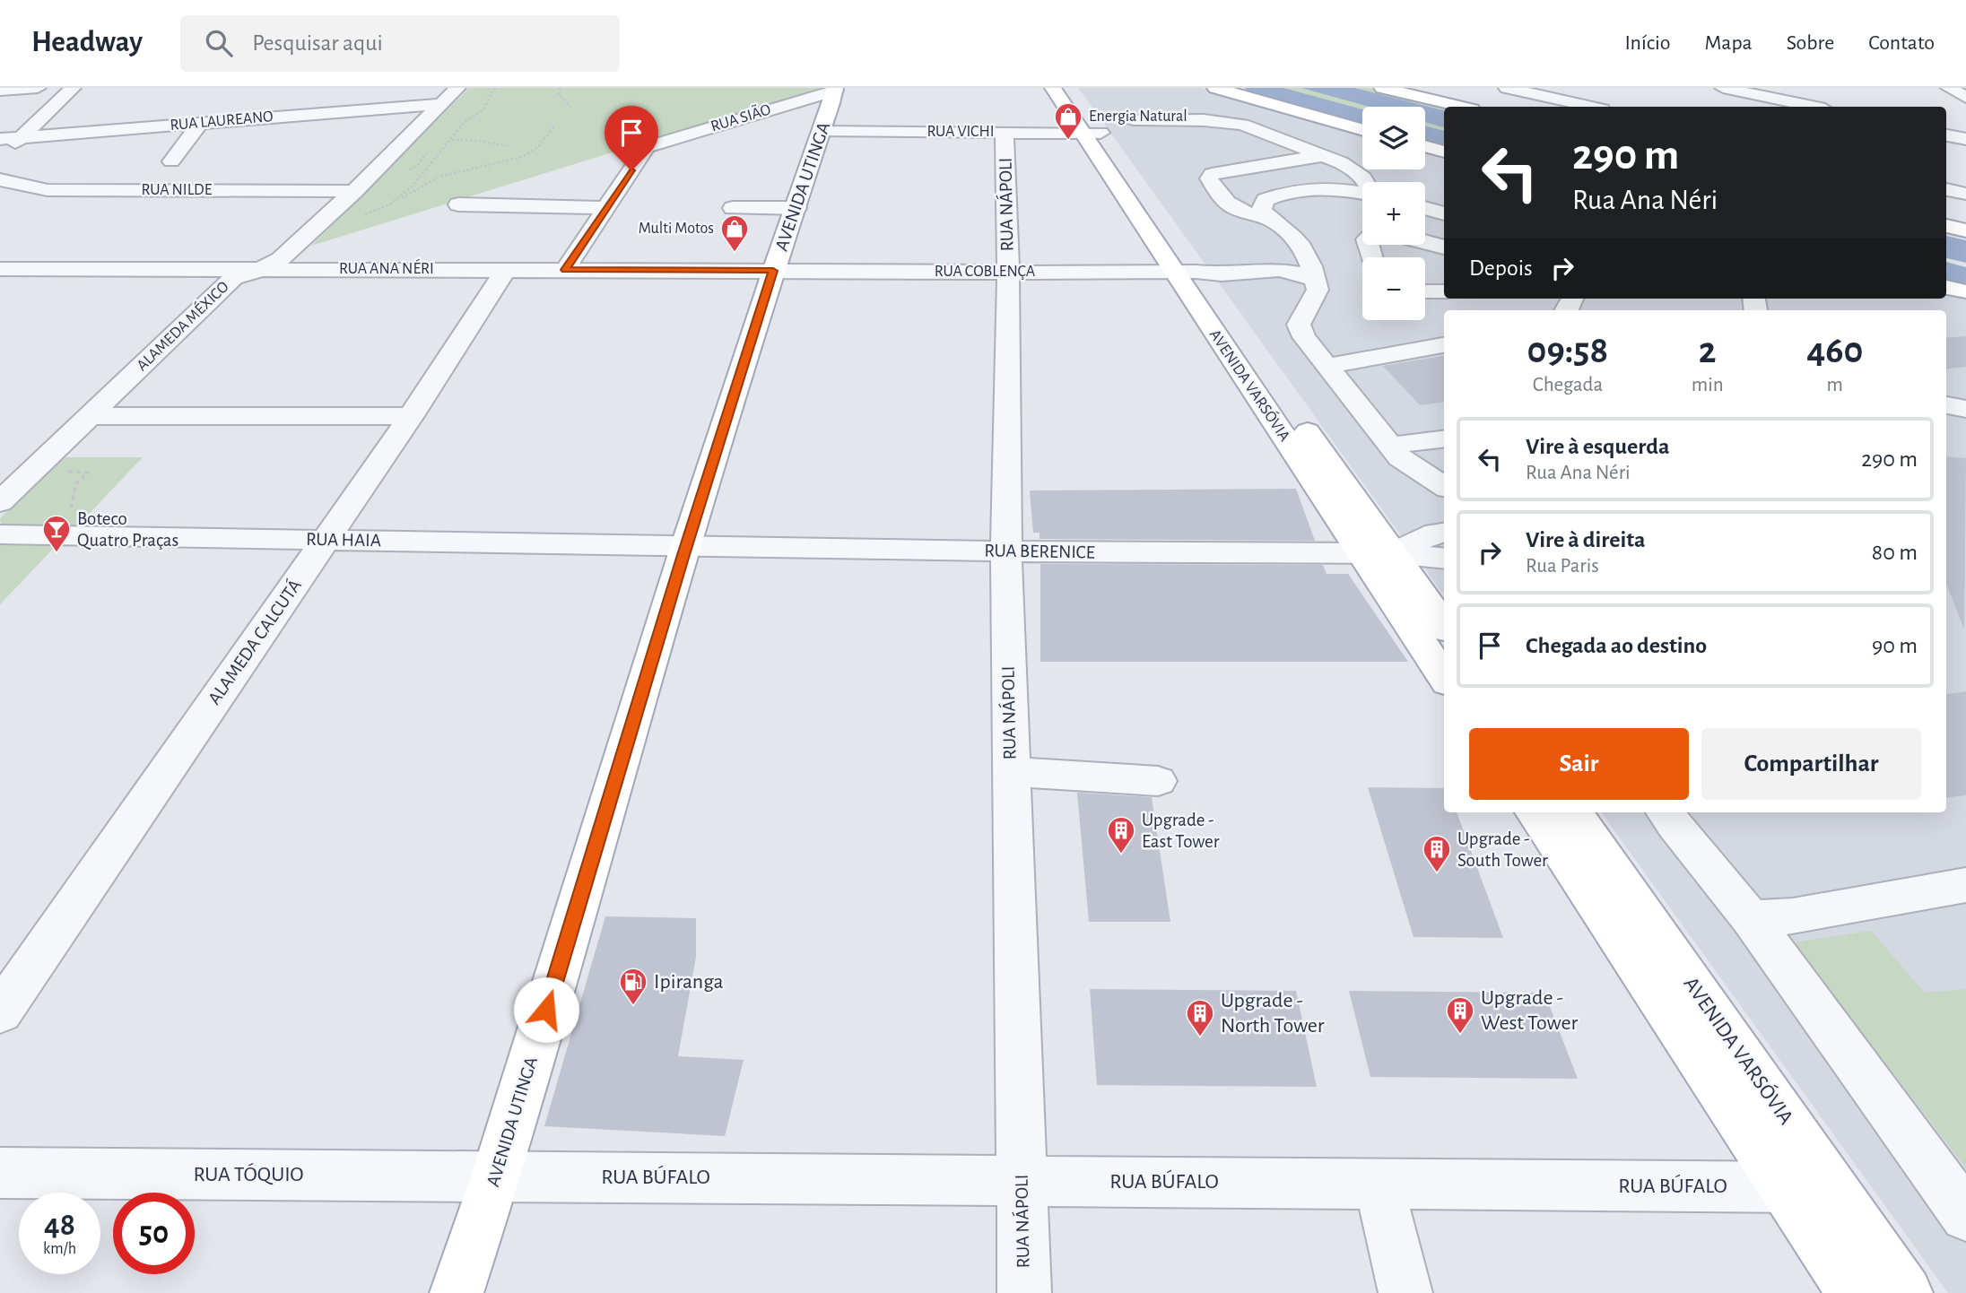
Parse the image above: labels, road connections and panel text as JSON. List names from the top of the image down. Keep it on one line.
{"streets":{"main road":["AVENIDA UTINGA","AVENIDA VARSÓVIA"],"street":["RUA SIÃO","RUA LAUREANO","RUA VICHI","RUA NILDE","RUA NÁPOLI","RUA ANA NÉRI","RUA COBLENÇA","ALAMEDA MÉXICO","RUA HAIA","RUA BERENICE","ALAMEDA CALCUTÁ","RUA TÓQUIO","RUA BÚFALO"]},"crossings":[["RUA SIÃO","AVENIDA UTINGA"],["RUA LAUREANO","ALAMEDA MÉXICO"],["RUA VICHI","AVENIDA UTINGA"],["RUA VICHI","RUA NÁPOLI"],["RUA VICHI","AVENIDA VARSÓVIA"],["AVENIDA UTINGA","RUA ANA NÉRI"],["AVENIDA UTINGA","RUA COBLENÇA"],["AVENIDA UTINGA","RUA HAIA"],["AVENIDA UTINGA","RUA BERENICE"],["AVENIDA UTINGA","RUA TÓQUIO"],["AVENIDA UTINGA","RUA BÚFALO"],["RUA NILDE","ALAMEDA MÉXICO"],["RUA NÁPOLI","RUA COBLENÇA"],["RUA NÁPOLI","RUA BERENICE"],["RUA NÁPOLI","RUA BÚFALO"],["RUA ANA NÉRI","RUA COBLENÇA"],["RUA ANA NÉRI","ALAMEDA MÉXICO"],["RUA ANA NÉRI","ALAMEDA CALCUTÁ"],["RUA COBLENÇA","AVENIDA VARSÓVIA"],["AVENIDA VARSÓVIA","RUA BERENICE"],["AVENIDA VARSÓVIA","RUA BÚFALO"],["RUA HAIA","RUA BERENICE"],["RUA HAIA","ALAMEDA CALCUTÁ"],["RUA TÓQUIO","RUA BÚFALO"]],"places":{"shop":["Energia Natural","Multi Motos"],"bar":["Boteco Quatro Praças"],"building":["Upgrade - East Tower","Upgrade - South Tower","Upgrade - West Tower","Upgrade - North Tower"],"fuel station":["Ipiranga"]},"page":{"header":"Headway","search":"Pesquisar aqui","nav":["Início","Mapa","Sobre","Contato"],"map_buttons":["+","−"],"turn":["290 m","Rua Ana Néri"],"then":"Depois","eta":["09:58","Chegada","2","min","460","m"],"list":[{"name":"Vire à esquerda","note":"Rua Ana Néri","value":"290 m"},{"name":"Vire à direita","note":"Rua Paris","value":"80 m"},{"name":"Chegada ao destino","value":"90 m"}],"buttons":["Sair","Compartilhar"],"speed":"48 km/h","limit":"50"}}
